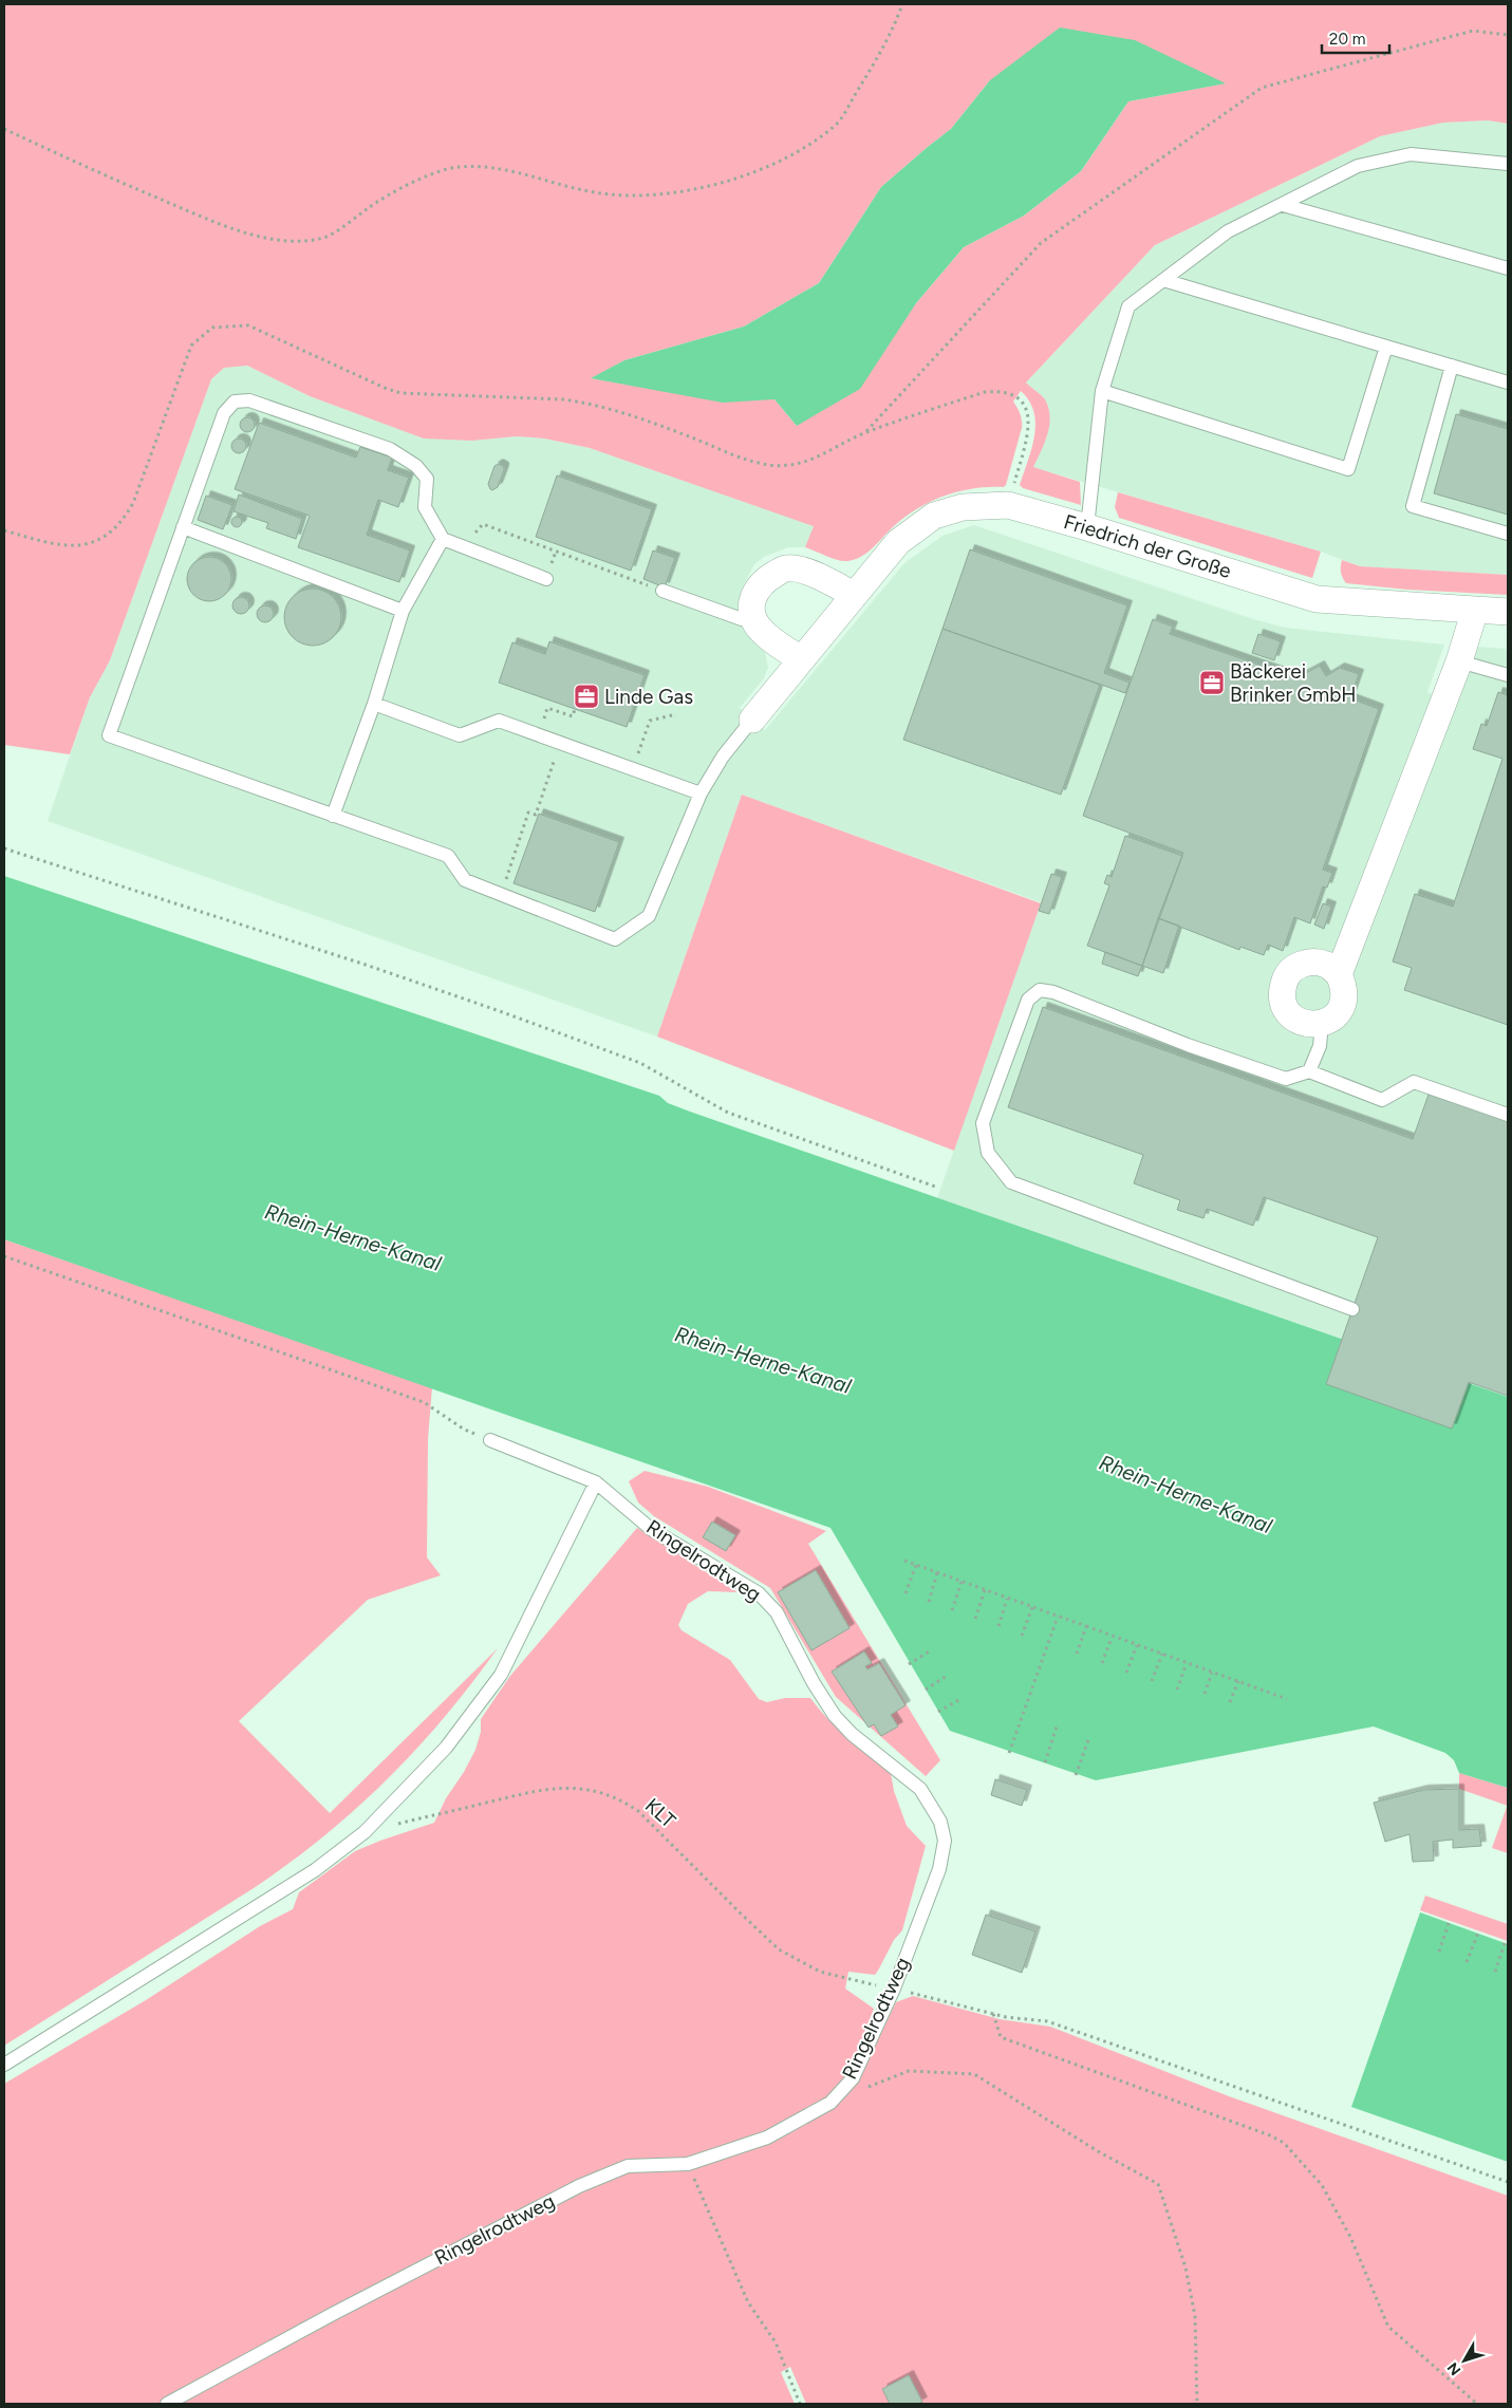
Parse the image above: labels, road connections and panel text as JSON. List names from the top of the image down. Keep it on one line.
{"streets":{"street":["Friedrich der Große"],"lane":["Ringelrodtweg"],"path":["KLT"]},"crossings":[["Ringelrodtweg","KLT"]],"water":["Rhein-Herne-Kanal"],"places":{"office":["Bäckerei Brinker GmbH","Linde Gas"]},"scale_bar":"20 m","north":"bottom left"}
